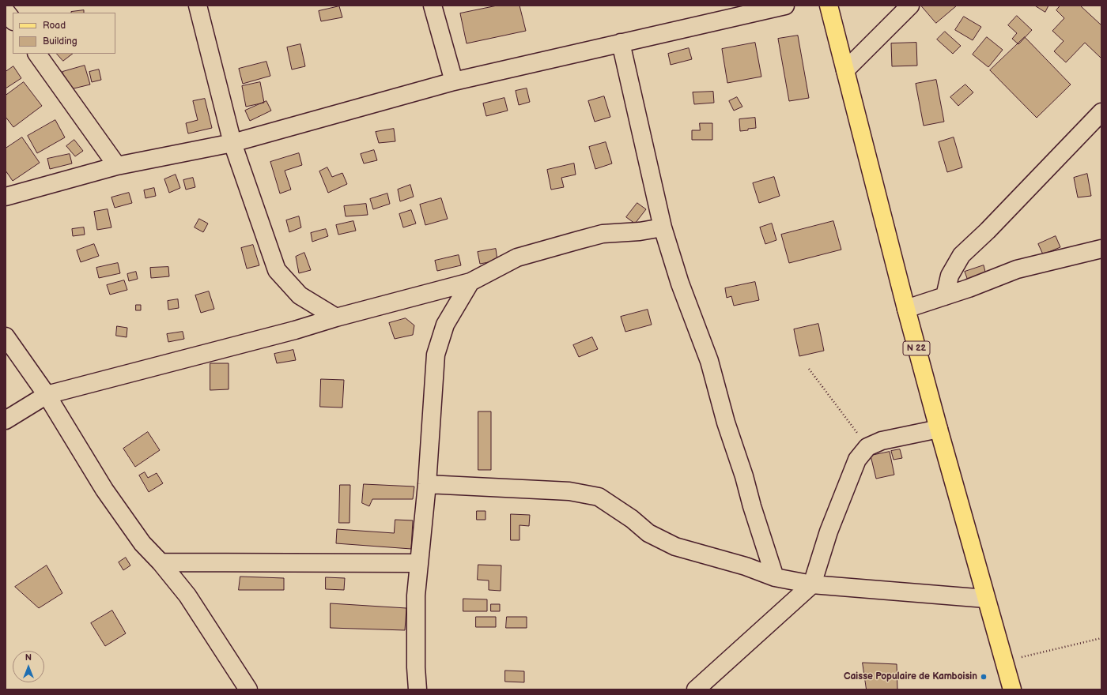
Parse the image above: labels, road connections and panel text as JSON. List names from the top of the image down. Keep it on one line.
{"streets":{"main road":["N 22"]},"places":["Caisse Populaire de Kamboisin"],"legend":["Road","Building"],"north":"top"}
